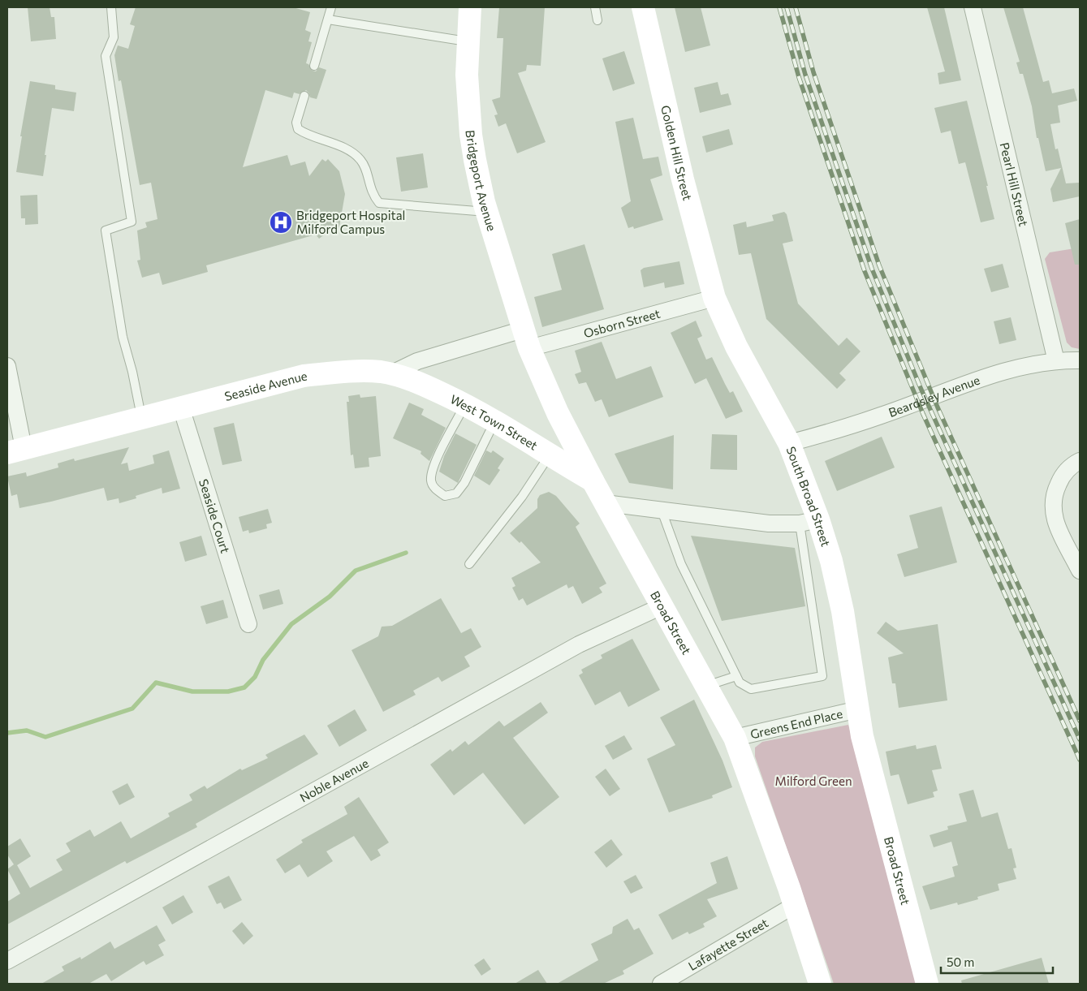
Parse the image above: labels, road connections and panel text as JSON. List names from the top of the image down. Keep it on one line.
{"streets":{"main road":["Golden Hill Street","Bridgeport Avenue","Seaside Avenue","West Town Street","South Broad Street","Broad Street"],"street":["Pearl Hill Street","Osborn Street","Beardsley Avenue","Seaside Court","Greens End Place","Noble Avenue","Lafayette Street"]},"crossings":[["Golden Hill Street","Osborn Street"],["Golden Hill Street","South Broad Street"],["Bridgeport Avenue","Osborn Street"],["Bridgeport Avenue","Seaside Avenue"],["Bridgeport Avenue","Broad Street"],["Pearl Hill Street","Beardsley Avenue"],["Osborn Street","Seaside Avenue"],["Osborn Street","South Broad Street"],["Osborn Street","Broad Street"],["Seaside Avenue","West Town Street"],["Seaside Avenue","Seaside Court"],["Seaside Avenue","Broad Street"],["Beardsley Avenue","South Broad Street"],["West Town Street","Broad Street"],["South Broad Street","Broad Street"],["South Broad Street","Greens End Place"],["Broad Street","Greens End Place"],["Broad Street","Noble Avenue"],["Broad Street","Lafayette Street"]],"parks":["Milford Green"],"places":{"hospital":["Bridgeport Hospital Milford Campus"]},"scale_bar":"50 m"}
